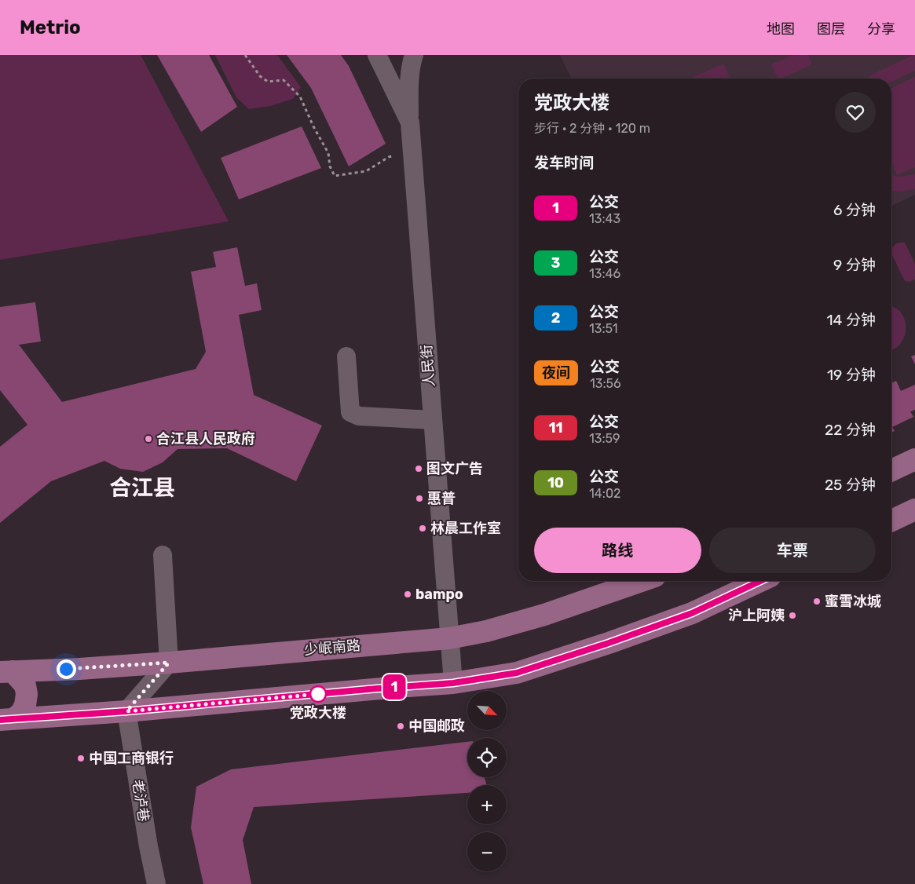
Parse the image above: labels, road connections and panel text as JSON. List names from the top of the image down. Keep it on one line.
{"streets":{"main road":["少岷南路"],"street":["人民街","老泸巷"]},"crossings":[["人民街","少岷南路"]],"districts":["合江县"],"places":["合江县人民政府","图文广告","惠普","林晨工作室","bampo","蜜雪冰城","沪上阿姨","党政大楼","中国邮政","中国工商银行"],"lines":["bus line 1"],"north":"bottom right","page":{"header":"Metrio","nav":["地图","图层","分享"],"on_map":"1","heading":[["党政大楼","步行 · 2 分钟 · 120 m"],"发车时间"],"list":[{"mark":"1","name":"公交","note":"13:43","value":"6 分钟"},{"mark":"3","name":"公交","note":"13:46","value":"9 分钟"},{"mark":"2","name":"公交","note":"13:51","value":"14 分钟"},{"mark":"夜间","name":"公交","note":"13:56","value":"19 分钟"},{"mark":"11","name":"公交","note":"13:59","value":"22 分钟"},{"mark":"10","name":"公交","note":"14:02","value":"25 分钟"}],"buttons":["路线","车票"],"map_buttons":["+","−"]}}
